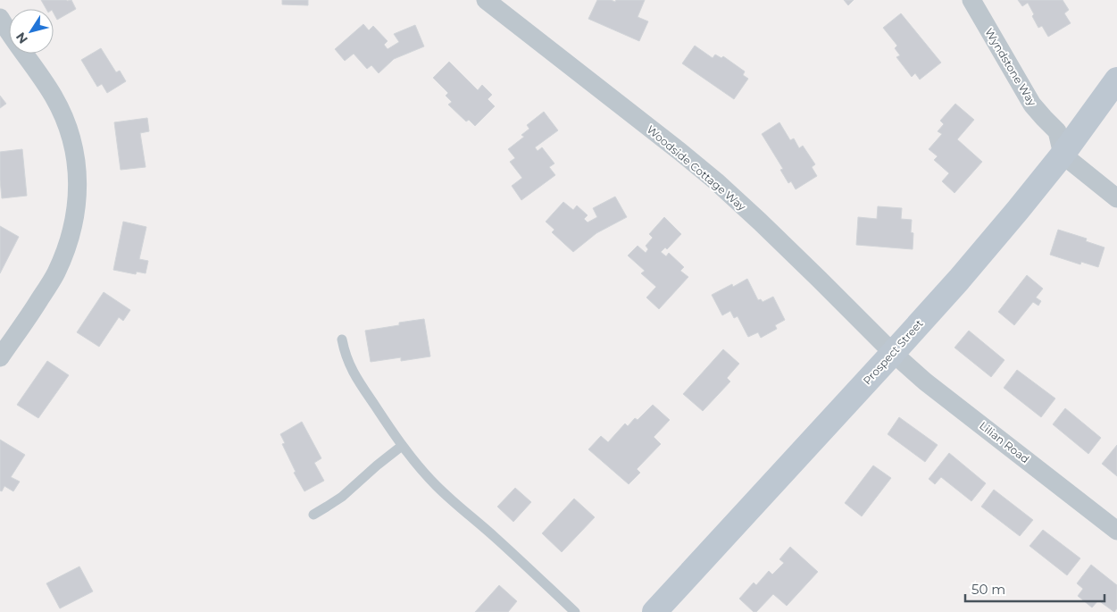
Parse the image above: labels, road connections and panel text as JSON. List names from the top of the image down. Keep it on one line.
{"streets":{"street":["Wyndstone Way","Woodside Cottage Way","Prospect Street","Lilian Road"]},"crossings":[["Wyndstone Way","Prospect Street"],["Woodside Cottage Way","Prospect Street"],["Woodside Cottage Way","Lilian Road"],["Prospect Street","Lilian Road"]],"scale_bar":"50 m","north":"bottom left"}
